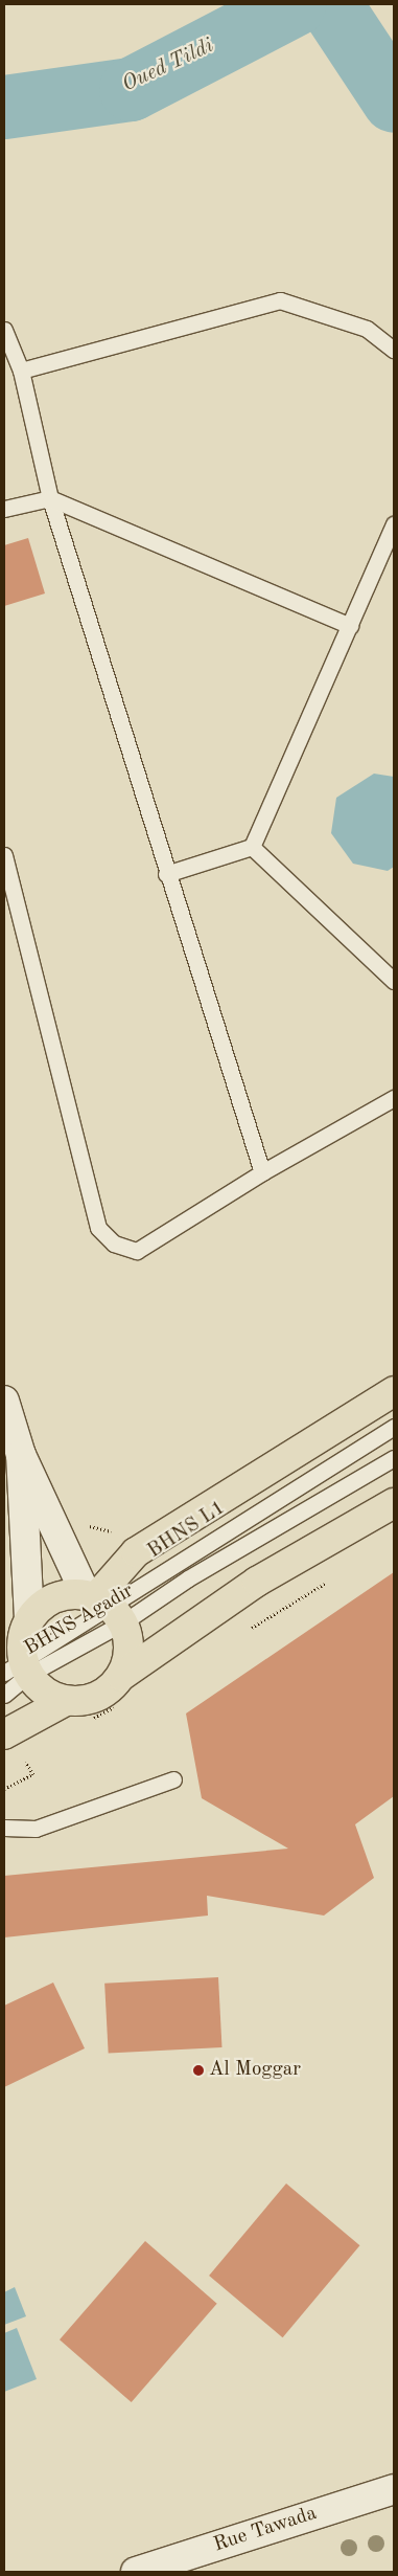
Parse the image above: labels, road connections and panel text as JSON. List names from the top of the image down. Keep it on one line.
{"streets":{"street":["Rue Tawada"],"lane":["BHNS L1","BHNS Agadir"]},"crossings":[["BHNS L1","BHNS Agadir"]],"water":["Oued Tildi"],"places":["Al Moggar"]}
